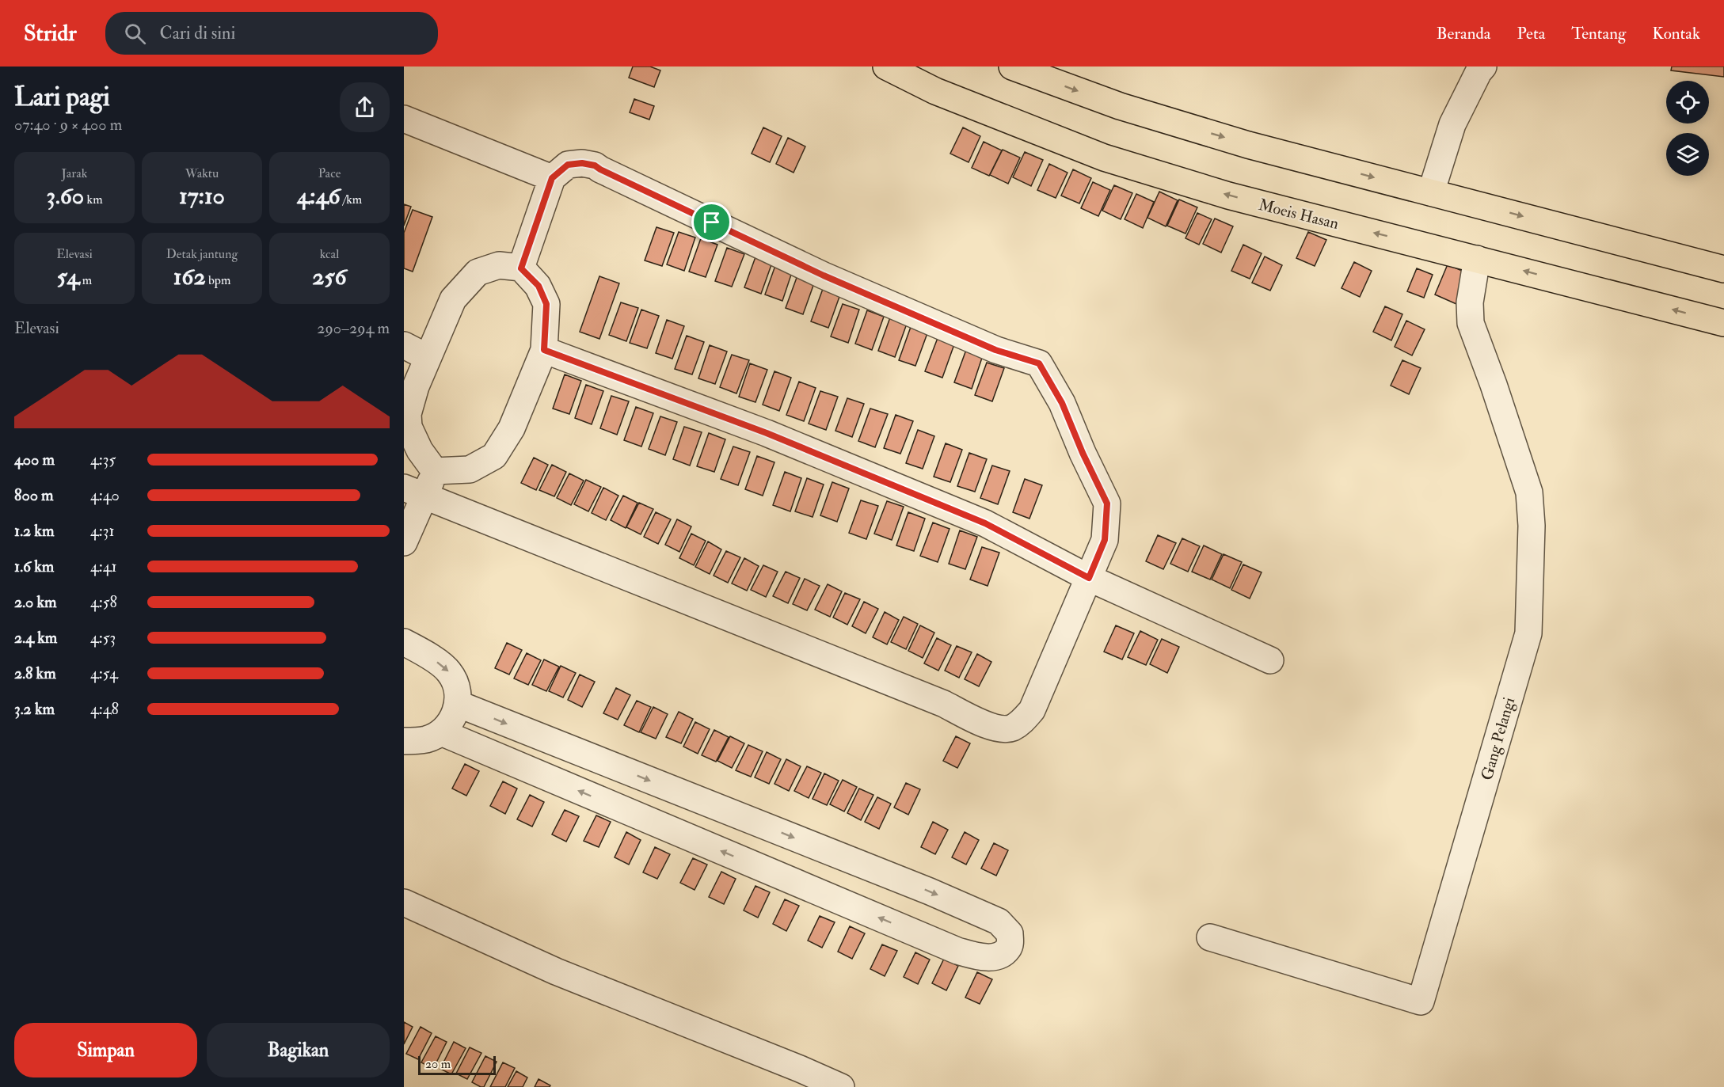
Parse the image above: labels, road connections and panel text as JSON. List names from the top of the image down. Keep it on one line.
{"streets":{"main road":["Moeis Hasan"],"street":["Gang Pelangi"]},"crossings":[["Moeis Hasan","Gang Pelangi"]],"scale_bar":"20 m","page":{"header":"Stridr","search":"Cari di sini","nav":["Beranda","Peta","Tentang","Kontak"],"heading":["Lari pagi","07:40 · 9 × 400 m"],"stats":[["Jarak","3.60 km"],["Waktu","17:10"],["Pace","4:46 /km"],["Elevasi","54 m"],["Detak jantung","162 bpm"],["kcal","256"]],"chart":["Elevasi","290–294 m"],"list":[{"name":"400 m","note":"4:35"},{"name":"800 m","note":"4:40"},{"name":"1.2 km","note":"4:31"},{"name":"1.6 km","note":"4:41"},{"name":"2.0 km","note":"4:58"},{"name":"2.4 km","note":"4:53"},{"name":"2.8 km","note":"4:54"},{"name":"3.2 km","note":"4:48"}],"buttons":["Simpan","Bagikan"],"scale":"20 m"}}
